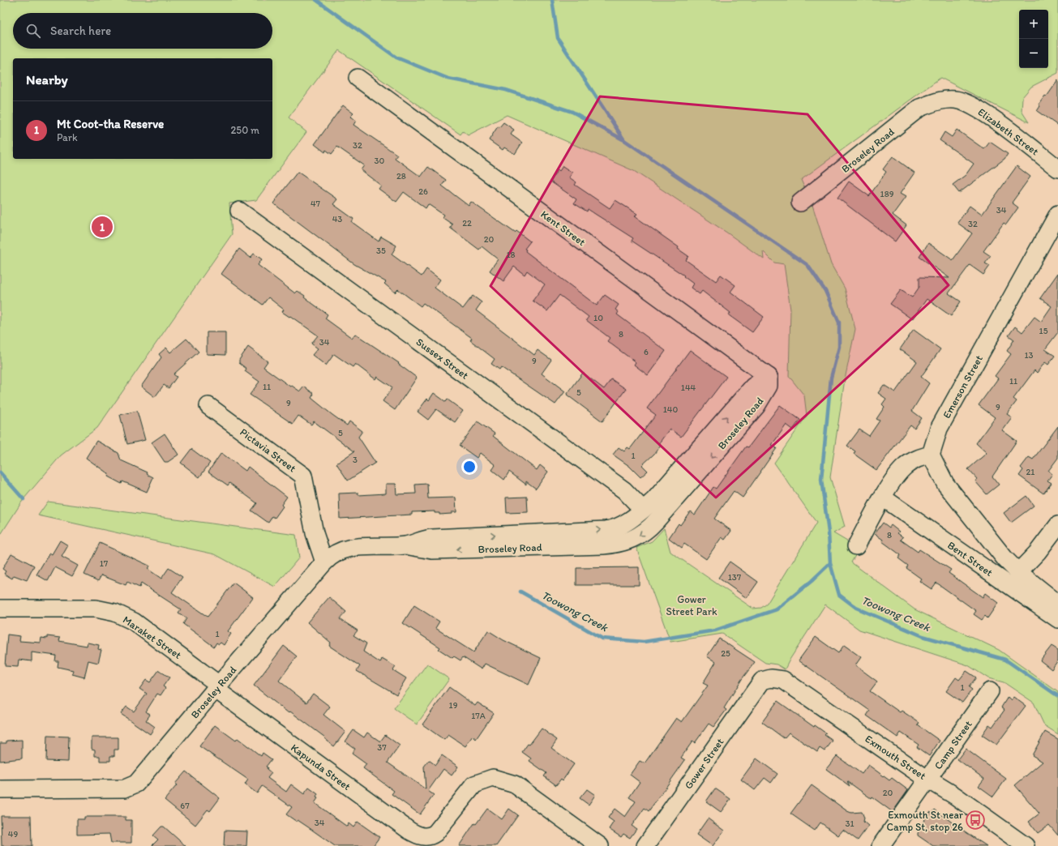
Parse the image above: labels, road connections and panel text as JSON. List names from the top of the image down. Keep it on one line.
{"streets":{"street":["Elizabeth Street","Broseley Road","Kent Street","Sussex Street","Emerson Street","Pictavia Street","Bent Street","Maraket Street","Camp Street","Exmouth Street","Gower Street","Kapunda Street"]},"crossings":[["Elizabeth Street","Broseley Road"],["Broseley Road","Kent Street"],["Broseley Road","Sussex Street"],["Broseley Road","Pictavia Street"],["Broseley Road","Maraket Street"],["Broseley Road","Kapunda Street"],["Emerson Street","Bent Street"],["Maraket Street","Kapunda Street"],["Camp Street","Exmouth Street"],["Exmouth Street","Gower Street"]],"water":["Toowong Creek"],"parks":["Gower Street Park"],"places":{"bus stop":["Exmouth St near Camp St, stop 26"]},"house_numbers":["32","30","28","26","189","47","34","43","22","32","20","35","18","10","15","8","34","6","13","9","11","11","144","5","9","9","140","5","1","3","21","8","17","137","1","25","1","19","17A","37","20","67","34","31","49"],"page":{"map_buttons":["+","−"],"search":"Search here","heading":"Nearby","list":[{"mark":"1","name":"Mt Coot-tha Reserve","note":"Park","value":"250 m"}],"pins":"1"}}
